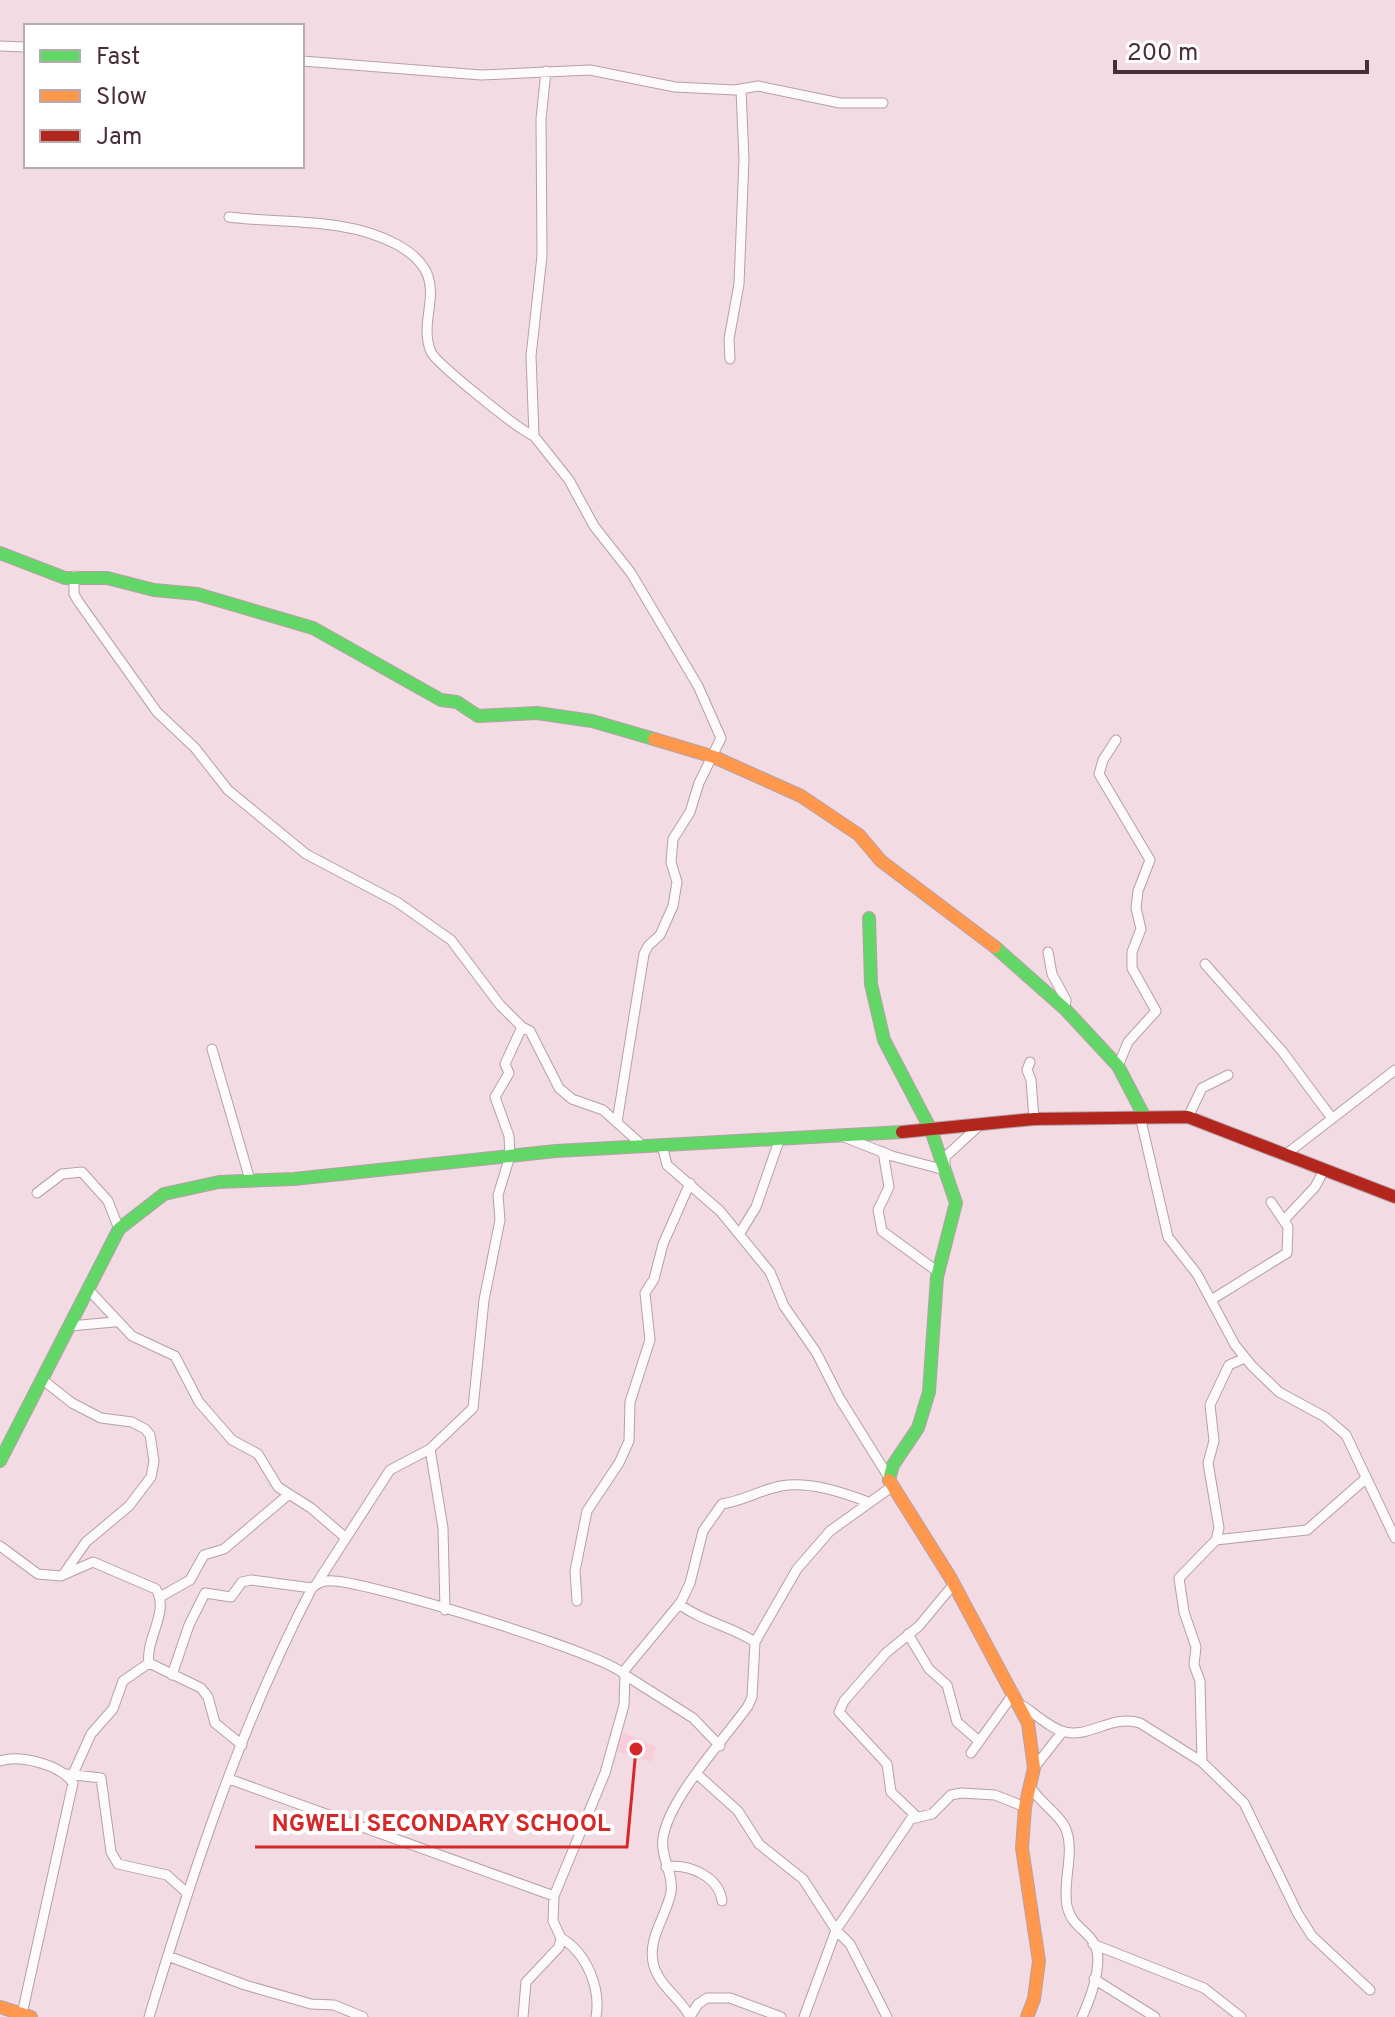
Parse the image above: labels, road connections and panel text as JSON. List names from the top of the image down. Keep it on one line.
{"places":["NGWELI SECONDARY SCHOOL"],"legend":["Fast","Slow","Jam"],"scale_bar":"200 m"}
